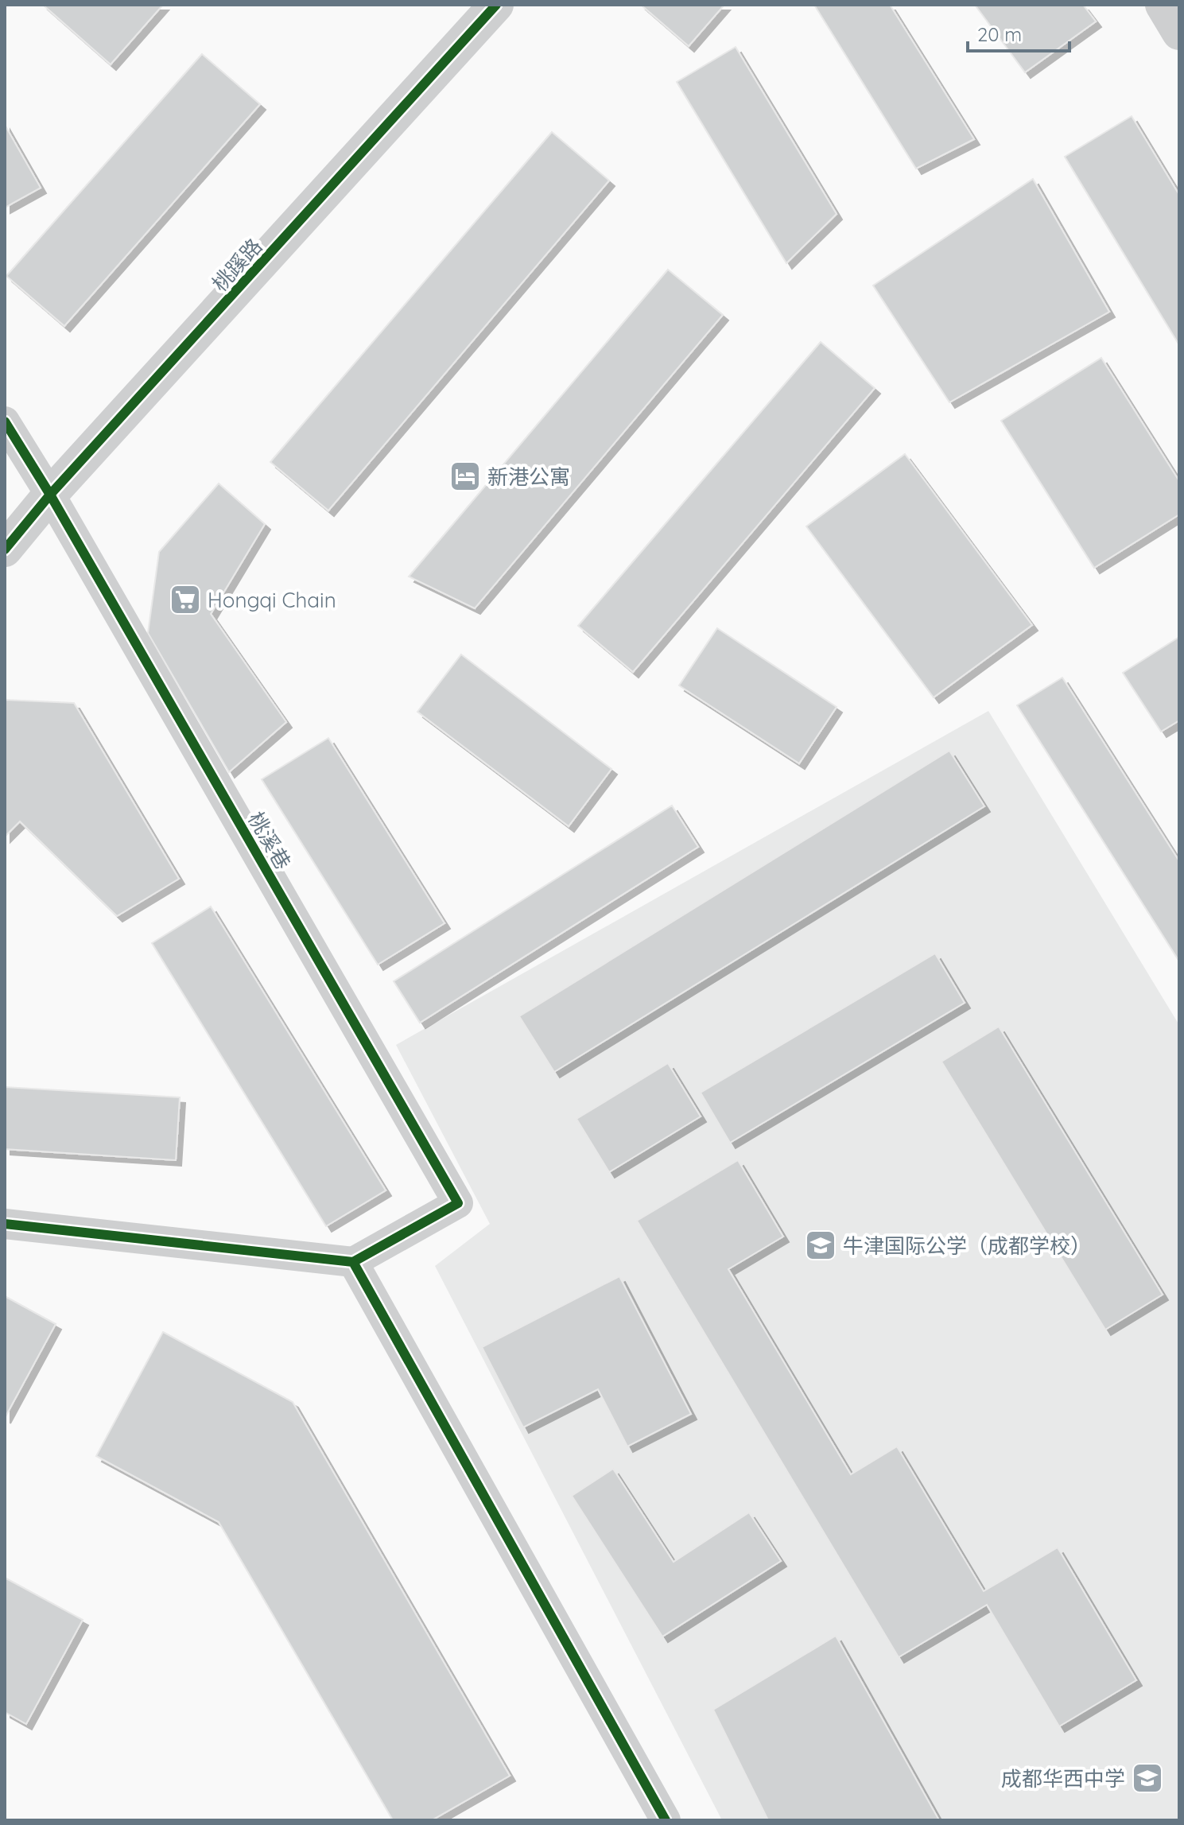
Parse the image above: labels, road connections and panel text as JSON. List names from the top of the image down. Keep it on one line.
{"streets":{"street":["桃蹊路","桃溪巷"]},"crossings":[["桃蹊路","桃溪巷"]],"places":{"hotel":["新港公寓"],"supermarket":["Hongqi Chain"],"school or university":["牛津国际公学（成都学校）","成都华西中学"]},"scale_bar":"20 m"}
